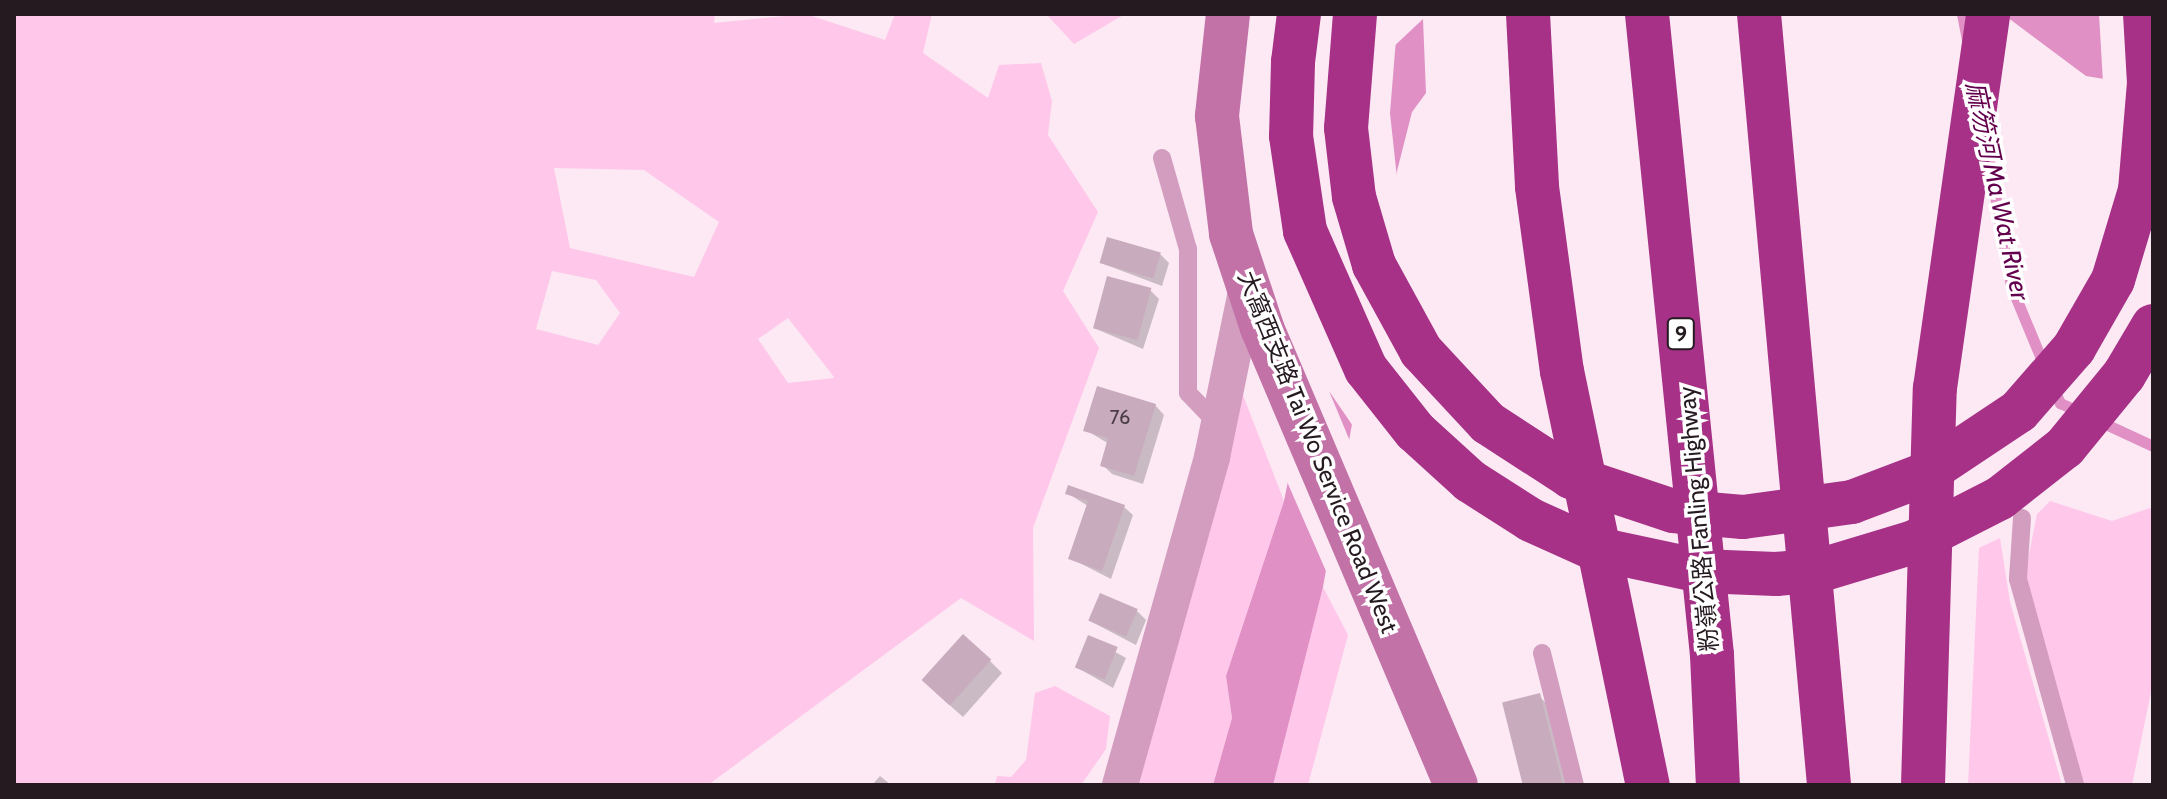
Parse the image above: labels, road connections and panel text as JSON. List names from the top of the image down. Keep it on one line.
{"streets":{"highway":["9","粉嶺公路 Fanling Highway"],"main road":["大窩西支路 Tai Wo Service Road West"]},"water":["麻笏河 Ma Wat River"],"house_numbers":["76"]}
